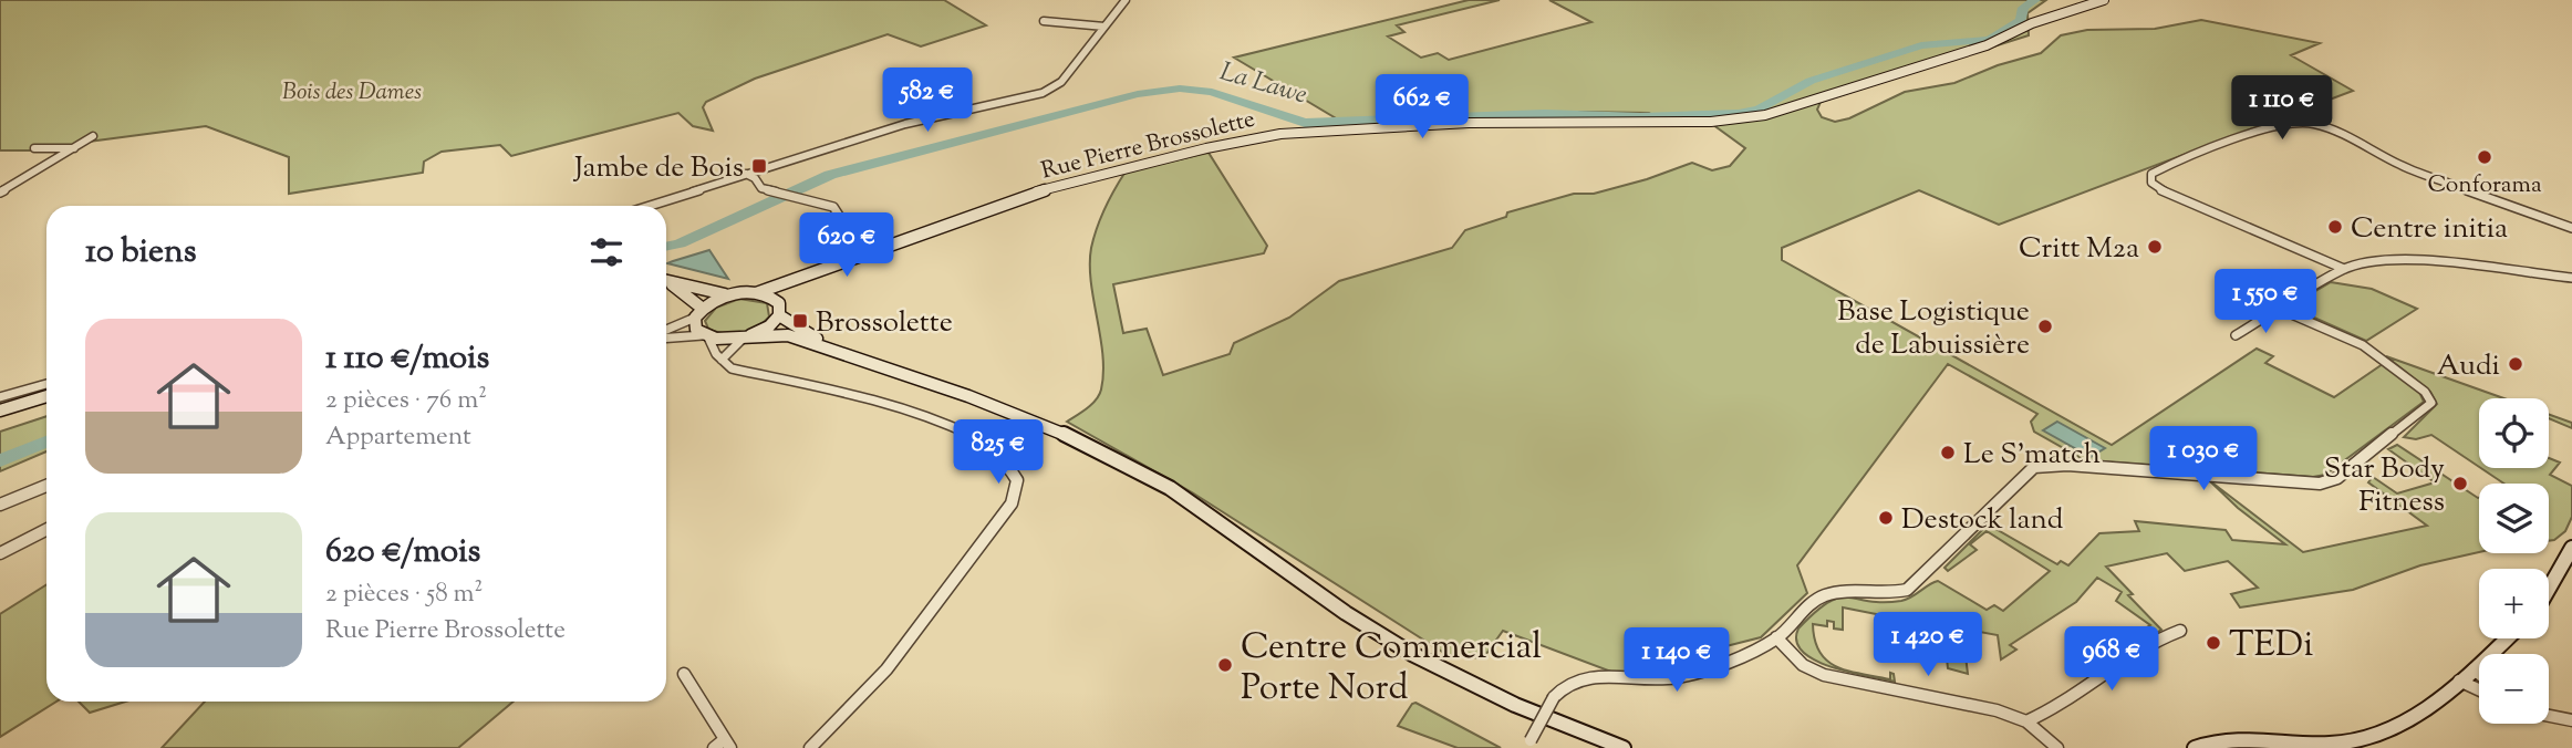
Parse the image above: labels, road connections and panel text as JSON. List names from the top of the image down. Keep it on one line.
{"streets":{"street":["Rue Pierre Brossolette"]},"water":["La Lawe"],"parks":["Bois des Dames"],"places":{"other":["Conforama","Centre initia","Critt M2a","Base Logistique de Labuissière","Audi","Le S'match","Star Body Fitness","Destock land","TEDi","Centre Commercial Porte Nord"],"transit":["Jambe de Bois","Brossolette"]},"page":{"price":["582 €","662 €","1 110 €","620 €","1 550 €","825 €","1 030 €","1 420 €","968 €","1 140 €"],"heading":"10 biens","list":[{"name":"1 110 €/mois","note":"2 pièces · 76 m² · Appartement"},{"name":"620 €/mois","note":"2 pièces · 58 m² · Rue Pierre Brossolette"}],"map_buttons":["+","−"]}}
